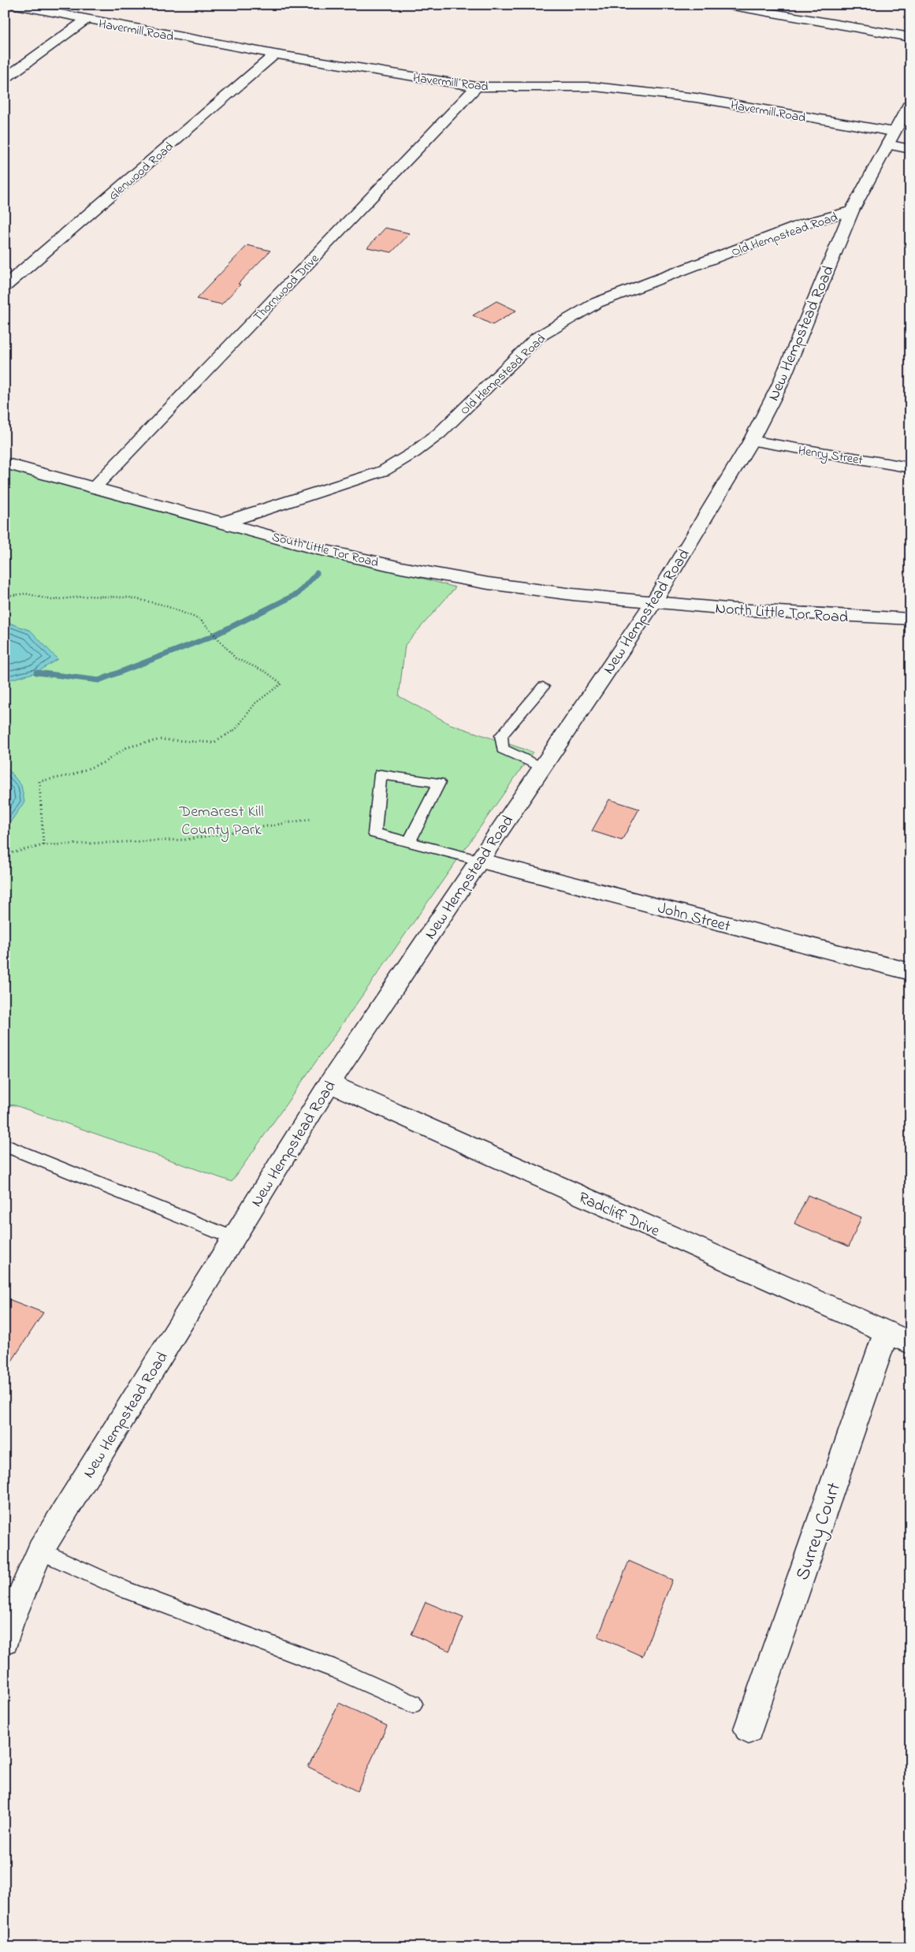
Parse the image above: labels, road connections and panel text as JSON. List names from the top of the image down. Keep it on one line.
{"streets":{"street":["Havermill Road","Glenwood Road","Old Hempstead Road","Thornwood Drive","New Hempstead Road","Henry Street","South Little Tor Road","North Little Tor Road","John Street","Radcliff Drive","Surrey Court"]},"crossings":[["Havermill Road","Glenwood Road"],["Havermill Road","Thornwood Drive"],["Havermill Road","New Hempstead Road"],["Old Hempstead Road","New Hempstead Road"],["Old Hempstead Road","South Little Tor Road"],["Thornwood Drive","South Little Tor Road"],["New Hempstead Road","Henry Street"],["New Hempstead Road","South Little Tor Road"],["New Hempstead Road","North Little Tor Road"],["New Hempstead Road","John Street"],["New Hempstead Road","Radcliff Drive"],["South Little Tor Road","North Little Tor Road"],["Radcliff Drive","Surrey Court"]],"parks":["Demarest Kill County Park"]}
